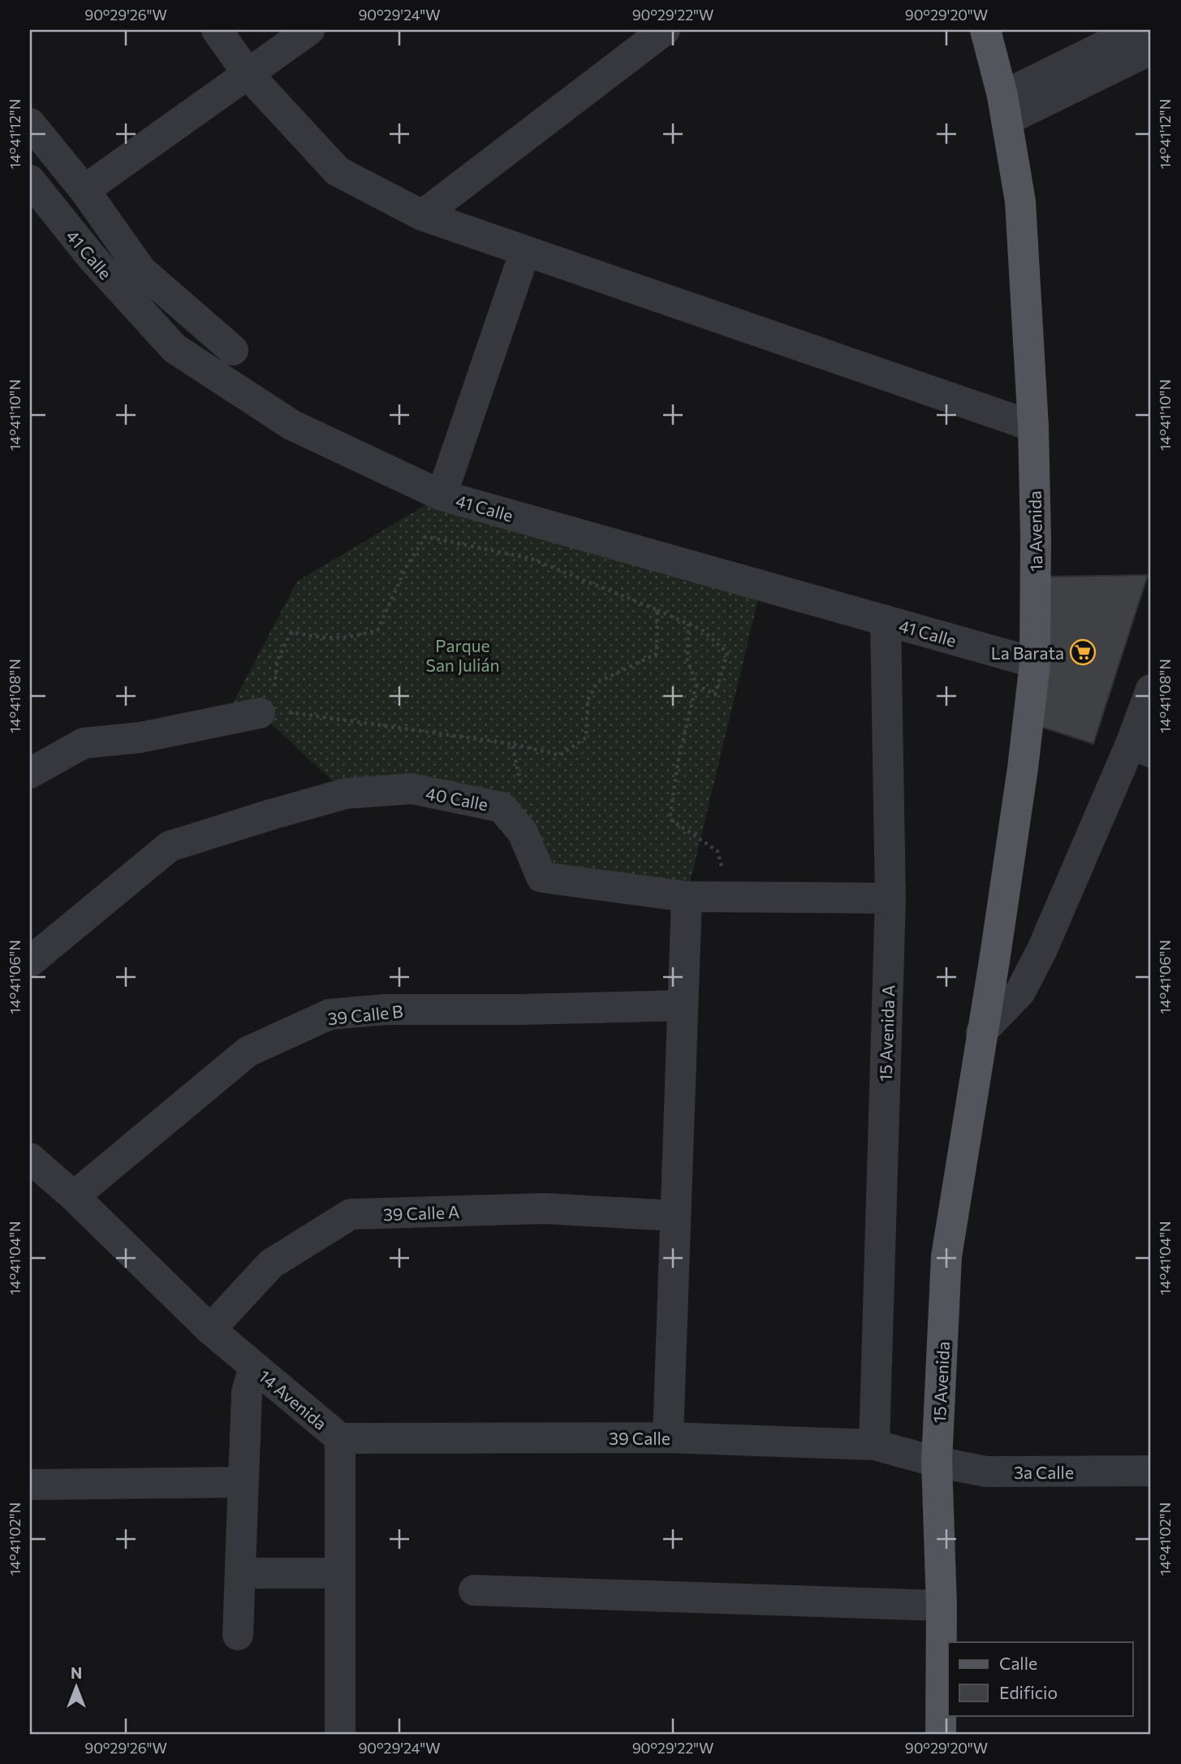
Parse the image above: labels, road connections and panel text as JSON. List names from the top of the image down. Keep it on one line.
{"streets":{"main road":["1a Avenida","15 Avenida"],"street":["41 Calle","40 Calle","39 Calle B","15 Avenida A","39 Calle A","14 Avenida","39 Calle","3a Calle"]},"crossings":[["41 Calle","1a Avenida"],["41 Calle","15 Avenida A"],["1a Avenida","15 Avenida"],["40 Calle","15 Avenida A"],["39 Calle B","14 Avenida"],["15 Avenida A","39 Calle"],["39 Calle A","14 Avenida"],["15 Avenida","39 Calle"],["15 Avenida","3a Calle"],["14 Avenida","39 Calle"],["39 Calle","3a Calle"]],"parks":["Parque San Julián"],"places":{"supermarket":["La Barata"]},"legend":["Calle","Edificio"],"north":"top","coordinates":["90°29'26\"W","90°29'24\"W","90°29'22\"W","90°29'20\"W","14°41'12\"N","14°41'10\"N","14°41'08\"N","14°41'06\"N","14°41'04\"N","14°41'02\"N"]}
